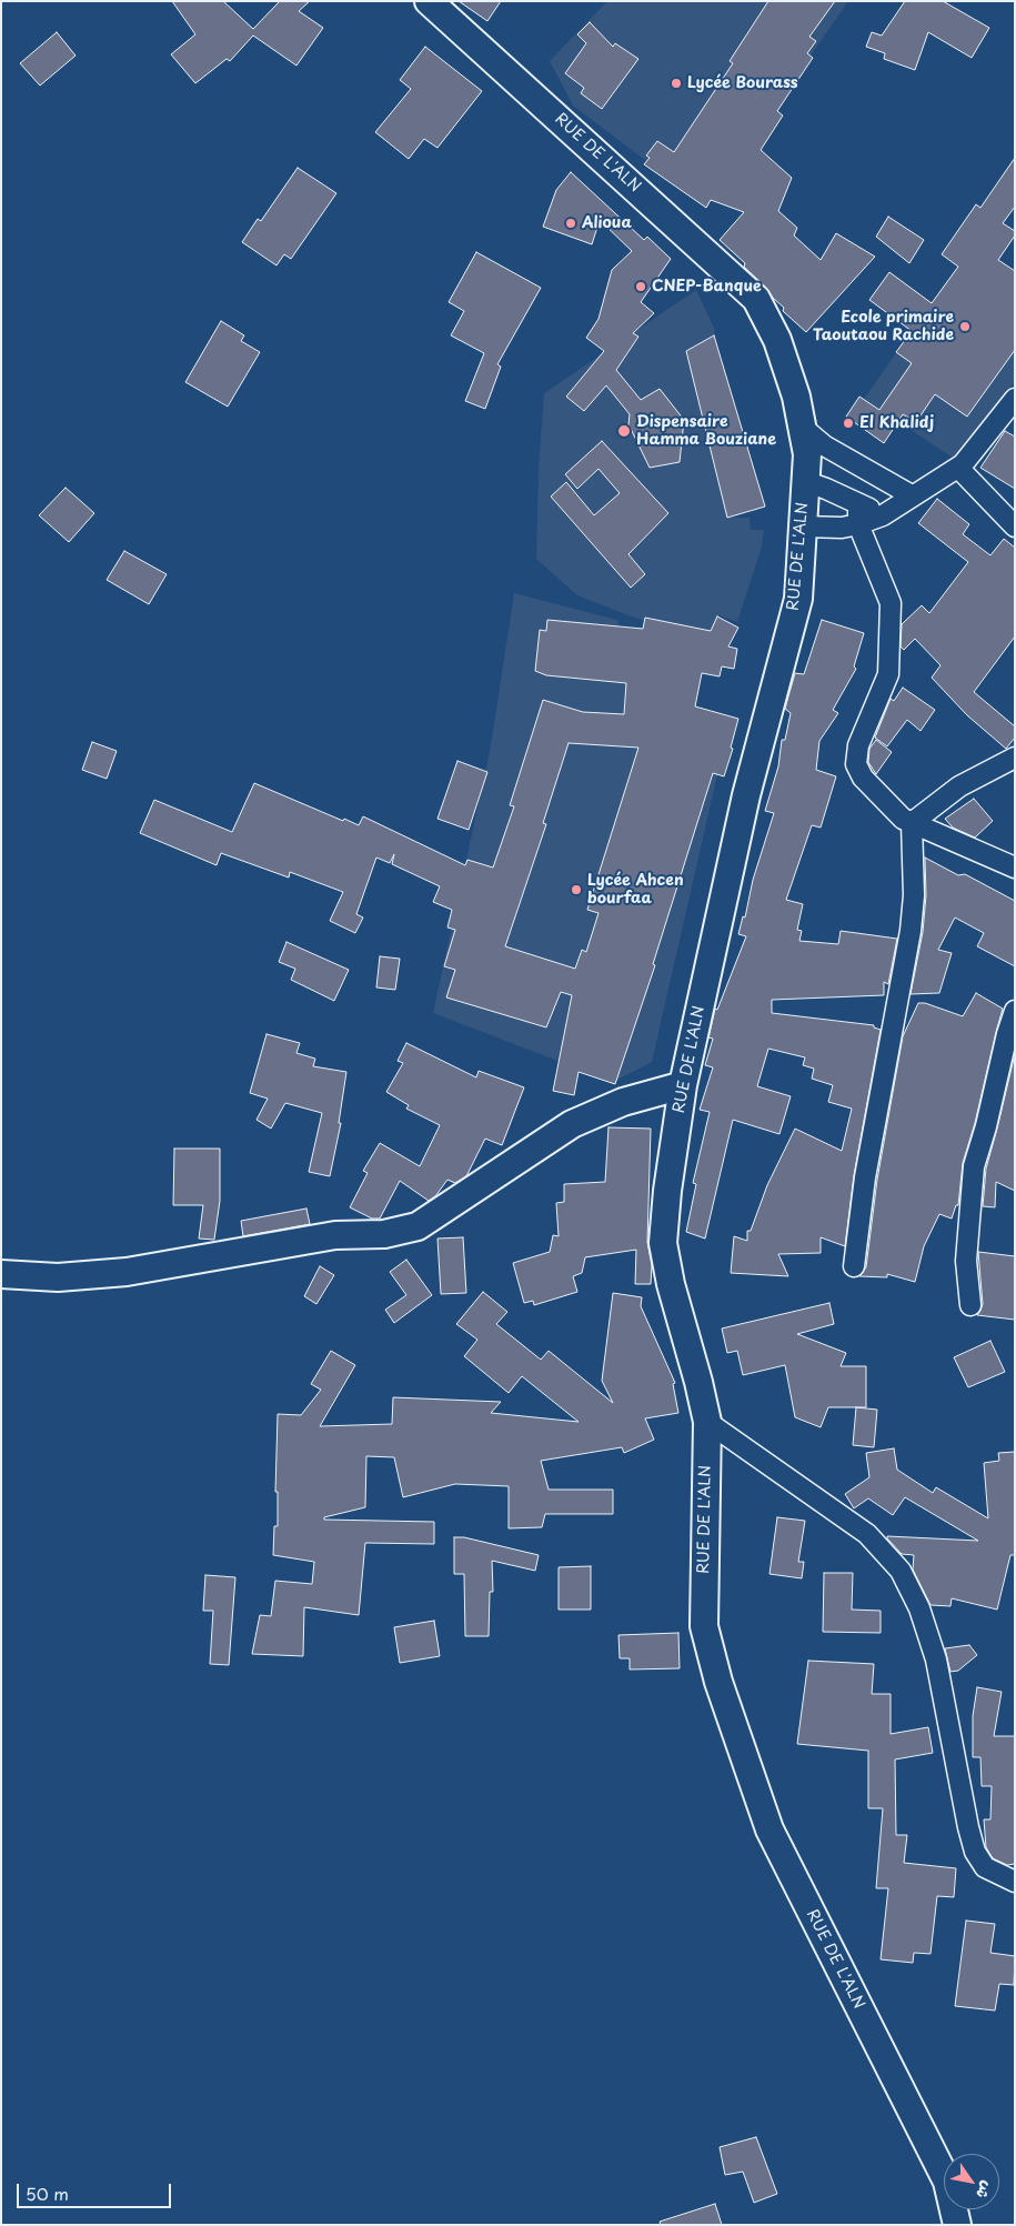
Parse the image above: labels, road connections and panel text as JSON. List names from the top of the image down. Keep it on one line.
{"streets":{"main road":["RUE DE L'ALN"]},"places":["Lycée Bourass","Alioua","CNEP-Banque","Ecole primaire Taoutaou Rachide","El Khalidj","Dispensaire Hamma Bouziane","Lycée Ahcen bourfaa"],"scale_bar":"50 m","north":"bottom right"}
